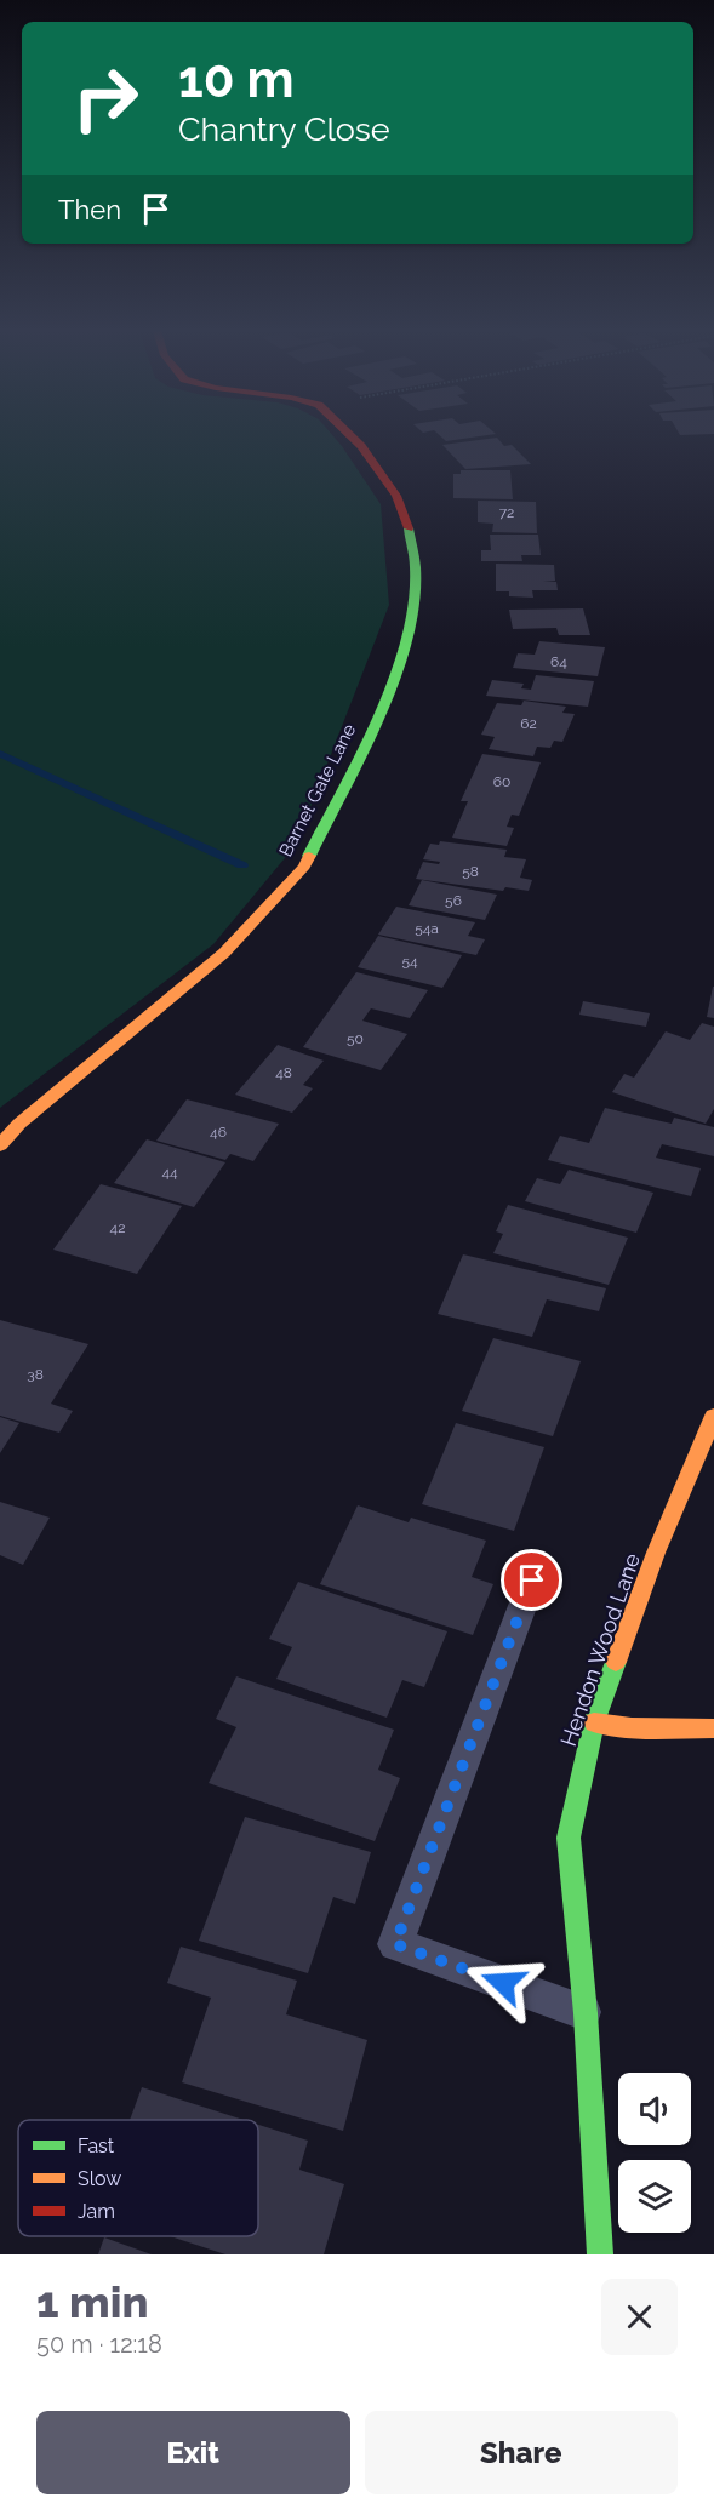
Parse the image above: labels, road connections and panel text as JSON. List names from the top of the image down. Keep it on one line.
{"streets":{"street":["Barnet Gate Lane","Hendon Wood Lane"]},"house_numbers":["72","64","62","60","58","56","54a","54","50","48","46","44","42","38"],"legend":["Fast","Slow","Jam"],"page":{"turn":["10 m","Chantry Close"],"then":"Then","heading":["1 min","50 m · 12:18"],"buttons":["Exit","Share"]}}
